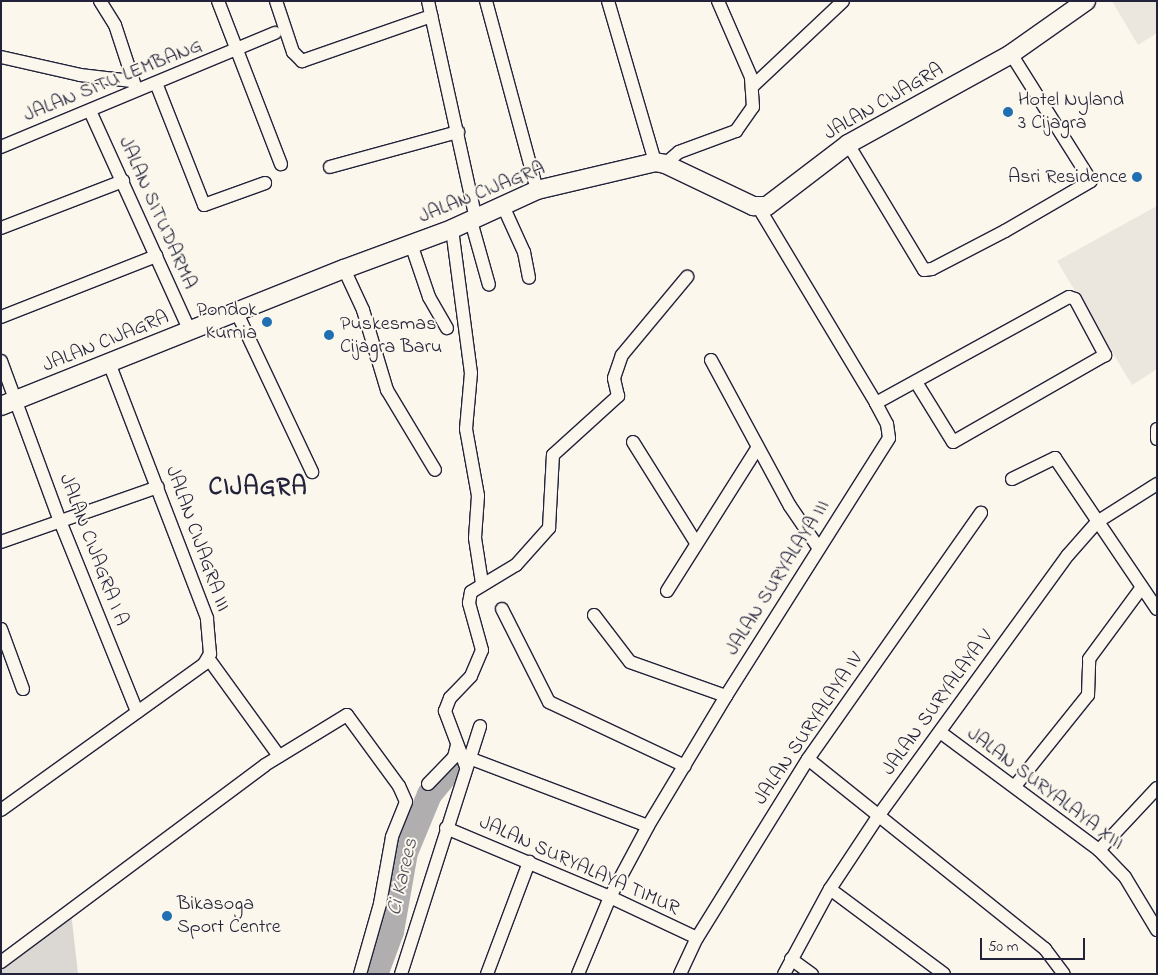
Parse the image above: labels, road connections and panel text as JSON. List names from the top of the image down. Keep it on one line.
{"streets":{"street":["JALAN SITU LEMBANG","JALAN CIJAGRA","JALAN SITUDARMA","JALAN CIJAGRA III","JALAN CIJAGRA I A","JALAN SURYALAYA III","JALAN SURYALAYA V","JALAN SURYALAYA IV","JALAN SURYALAYA XIII","JALAN SURYALAYA TIMUR"]},"crossings":[["JALAN SITU LEMBANG","JALAN SITUDARMA"],["JALAN CIJAGRA","JALAN SITUDARMA"],["JALAN CIJAGRA","JALAN CIJAGRA III"],["JALAN CIJAGRA","JALAN CIJAGRA I A"],["JALAN CIJAGRA","JALAN SURYALAYA III"],["JALAN SURYALAYA III","JALAN SURYALAYA TIMUR"],["JALAN SURYALAYA V","JALAN SURYALAYA XIII"],["JALAN SURYALAYA IV","JALAN SURYALAYA TIMUR"]],"districts":["CIJAGRA"],"water":["Ci Karees"],"places":["Hotel Nyland 3 Cijagra","Asri Residence","Pondok Kurnia","Puskesmas Cijagra Baru","Bikasoga Sport Centre"],"scale_bar":"50 m"}
